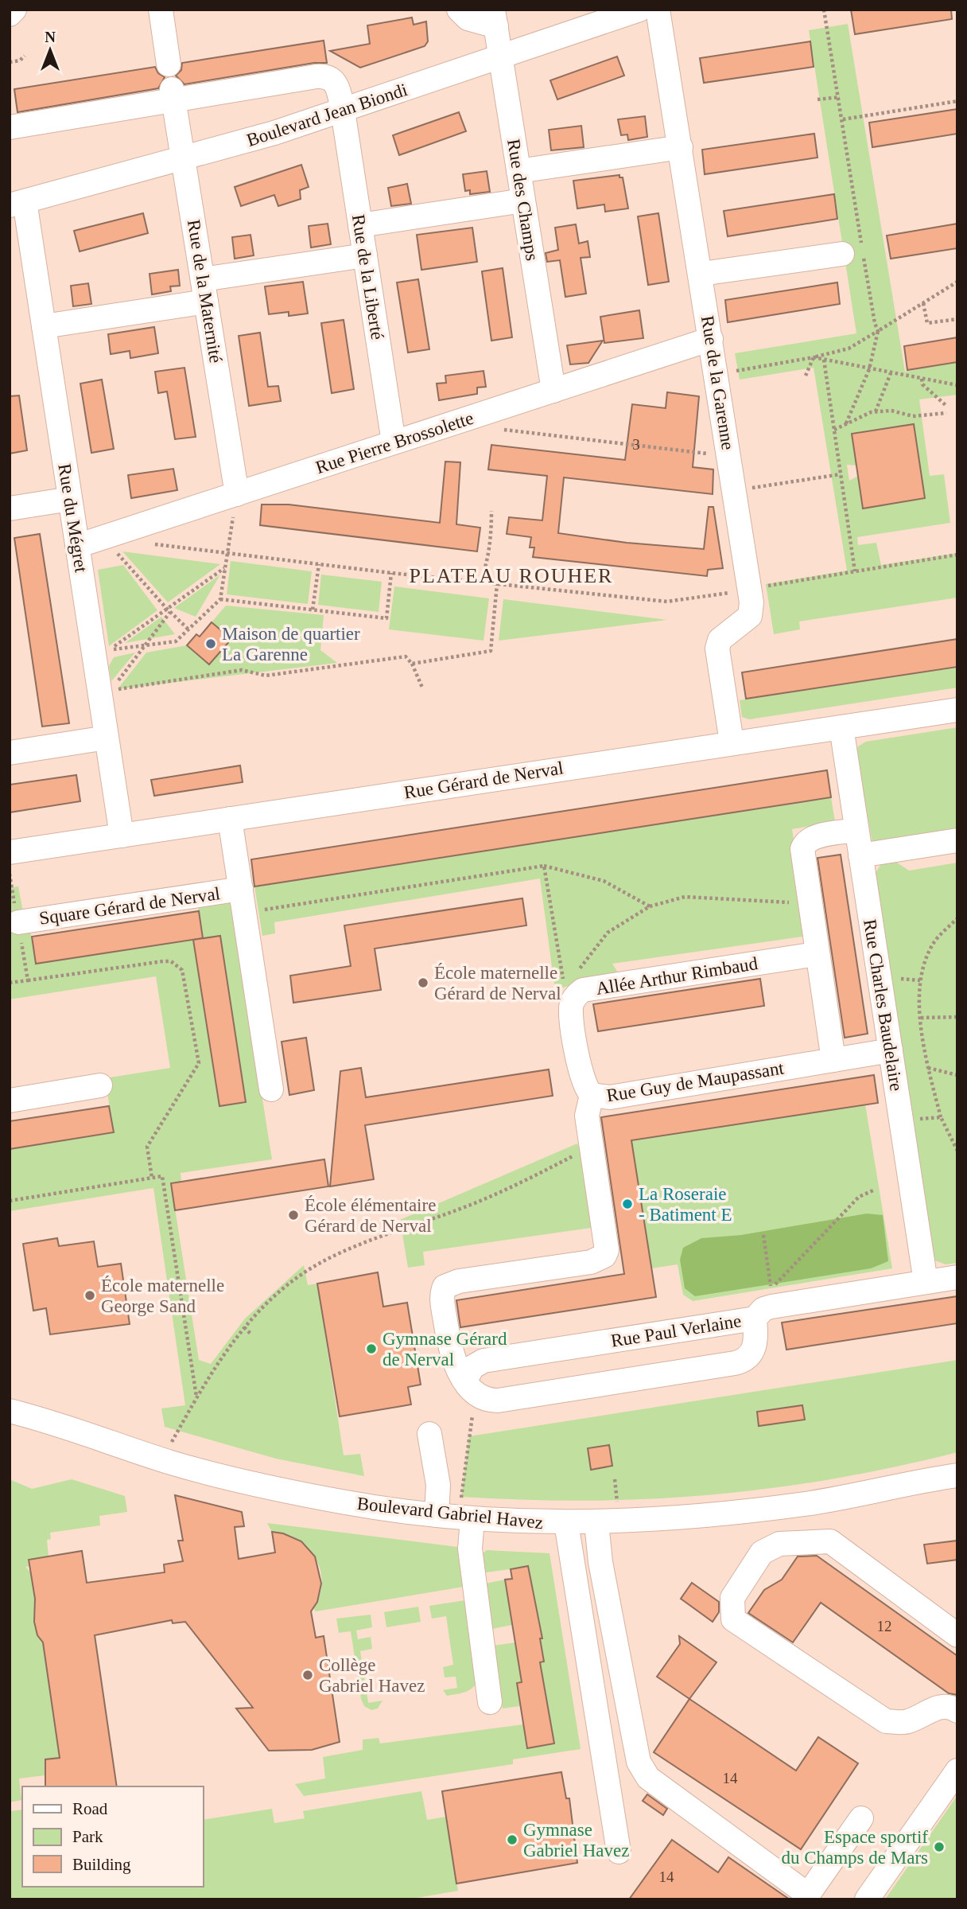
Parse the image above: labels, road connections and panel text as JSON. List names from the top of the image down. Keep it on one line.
{"streets":{"street":["Boulevard Jean Biondi","Rue des Champs","Rue de la Liberté","Rue de la Maternité","Rue de la Garenne","Rue Pierre Brossolette","Rue du Mégret","Rue Gérard de Nerval","Square Gérard de Nerval","Allée Arthur Rimbaud","Rue Charles Baudelaire","Rue Guy de Maupassant","Rue Paul Verlaine","Boulevard Gabriel Havez"]},"crossings":[["Boulevard Jean Biondi","Rue des Champs"],["Boulevard Jean Biondi","Rue de la Liberté"],["Boulevard Jean Biondi","Rue de la Maternité"],["Boulevard Jean Biondi","Rue du Mégret"],["Rue des Champs","Rue Pierre Brossolette"],["Rue de la Liberté","Rue de la Maternité"],["Rue de la Liberté","Rue Pierre Brossolette"],["Rue de la Maternité","Rue Pierre Brossolette"],["Rue de la Garenne","Rue Pierre Brossolette"],["Rue de la Garenne","Rue Gérard de Nerval"],["Rue Pierre Brossolette","Rue du Mégret"],["Rue du Mégret","Rue Gérard de Nerval"],["Rue Gérard de Nerval","Square Gérard de Nerval"],["Rue Gérard de Nerval","Rue Charles Baudelaire"],["Allée Arthur Rimbaud","Rue Guy de Maupassant"],["Rue Charles Baudelaire","Rue Guy de Maupassant"],["Rue Charles Baudelaire","Rue Paul Verlaine"],["Rue Guy de Maupassant","Rue Paul Verlaine"]],"districts":["PLATEAU ROUHER"],"places":["Maison de quartier La Garenne","École maternelle Gérard de Nerval","La Roseraie - Batiment E","École élémentaire Gérard de Nerval","École maternelle George Sand","Gymnase Gérard de Nerval","Collège Gabriel Havez","Gymnase Gabriel Havez","Espace sportif du Champs de Mars"],"house_numbers":["3","12","14","14"],"legend":["Road","Park","Building"],"north":"top"}
